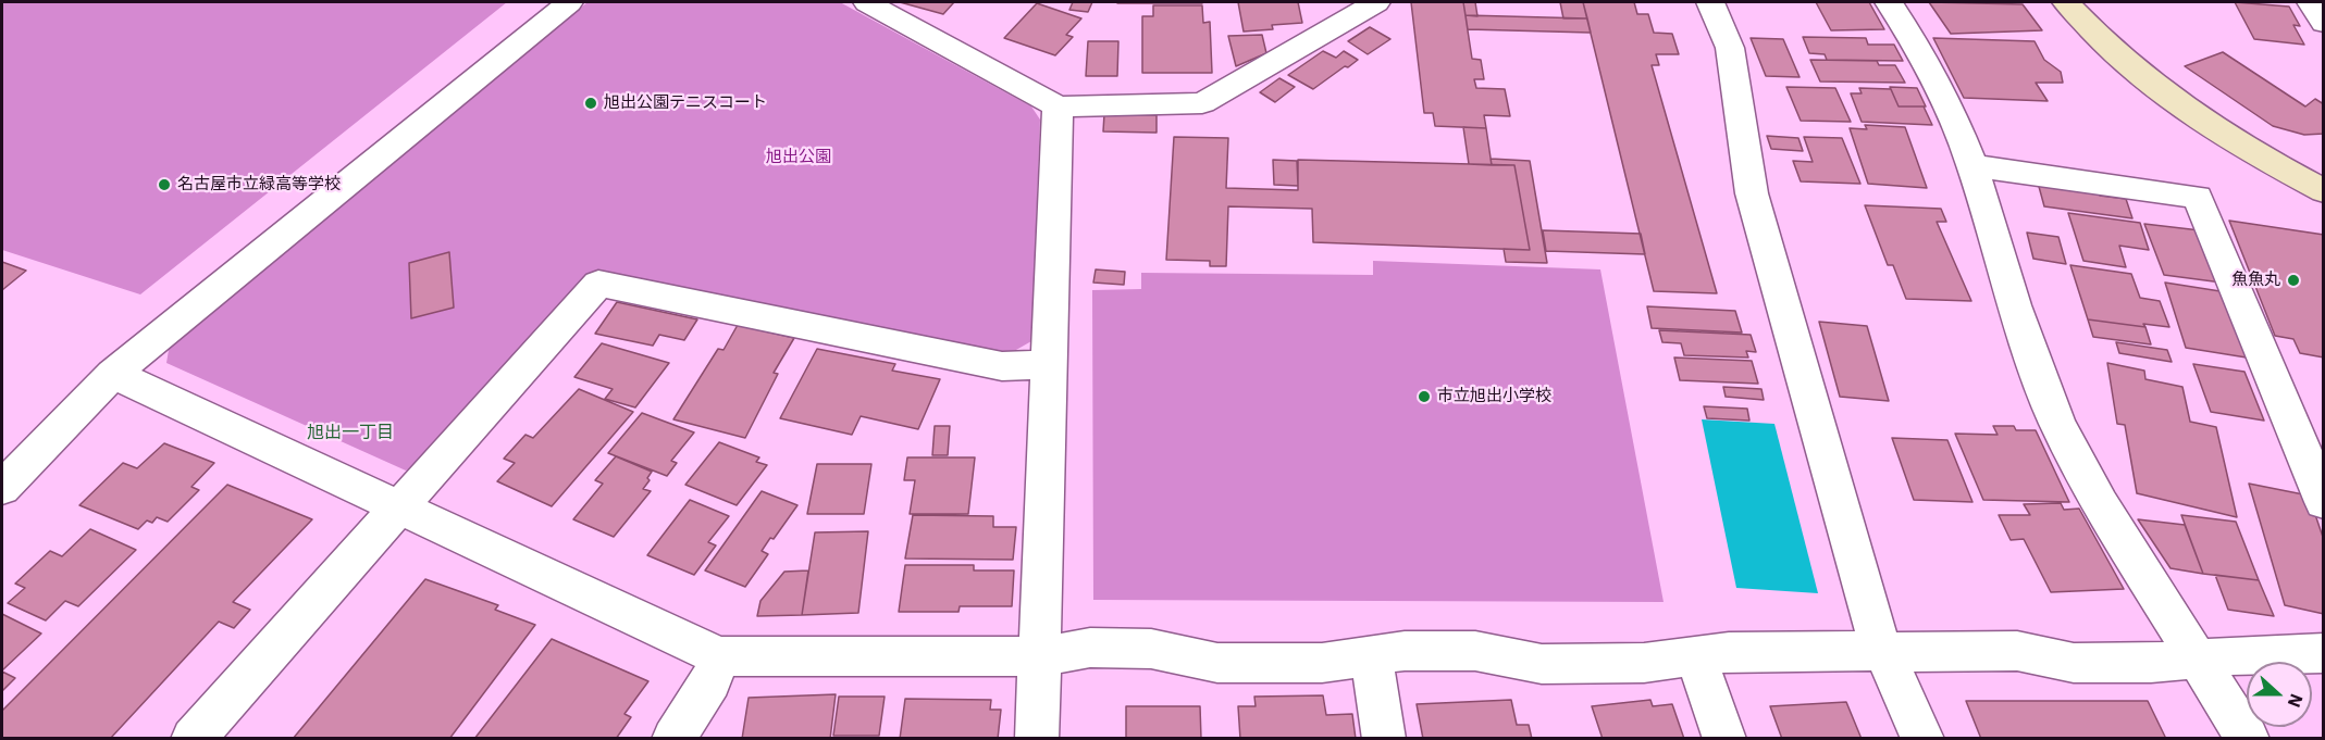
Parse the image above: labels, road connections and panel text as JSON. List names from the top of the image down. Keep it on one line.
{"districts":["旭出一丁目"],"parks":["旭出公園"],"places":["旭出公園テニスコート","名古屋市立緑高等学校","魚魚丸","市立旭出小学校"],"north":"right"}
